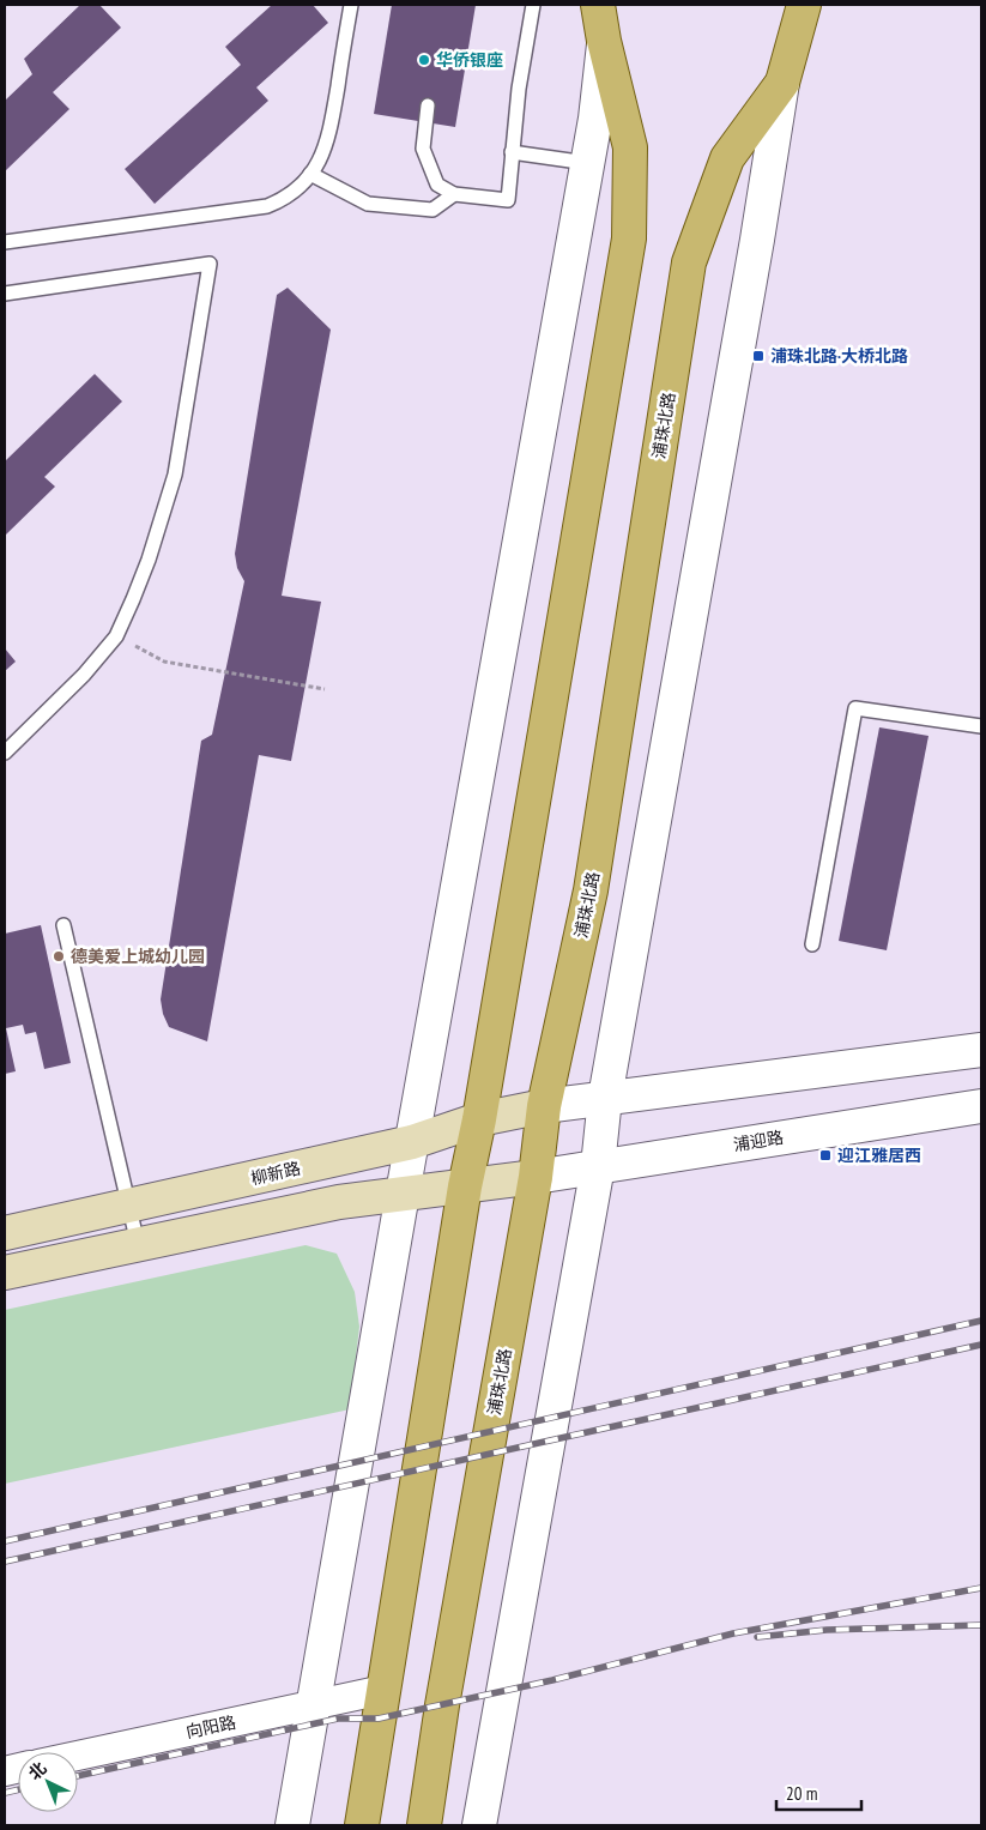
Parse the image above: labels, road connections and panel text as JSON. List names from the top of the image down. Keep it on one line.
{"streets":{"main road":["浦珠北路","柳新路"],"street":["浦迎路","向阳路"]},"crossings":[["浦珠北路","浦迎路"],["浦珠北路","柳新路"]],"places":{"other":["华侨银座","德美爱上城幼儿园"],"transit":["浦珠北路·大桥北路","迎江雅居西"]},"scale_bar":"20 m","north":"top left"}
